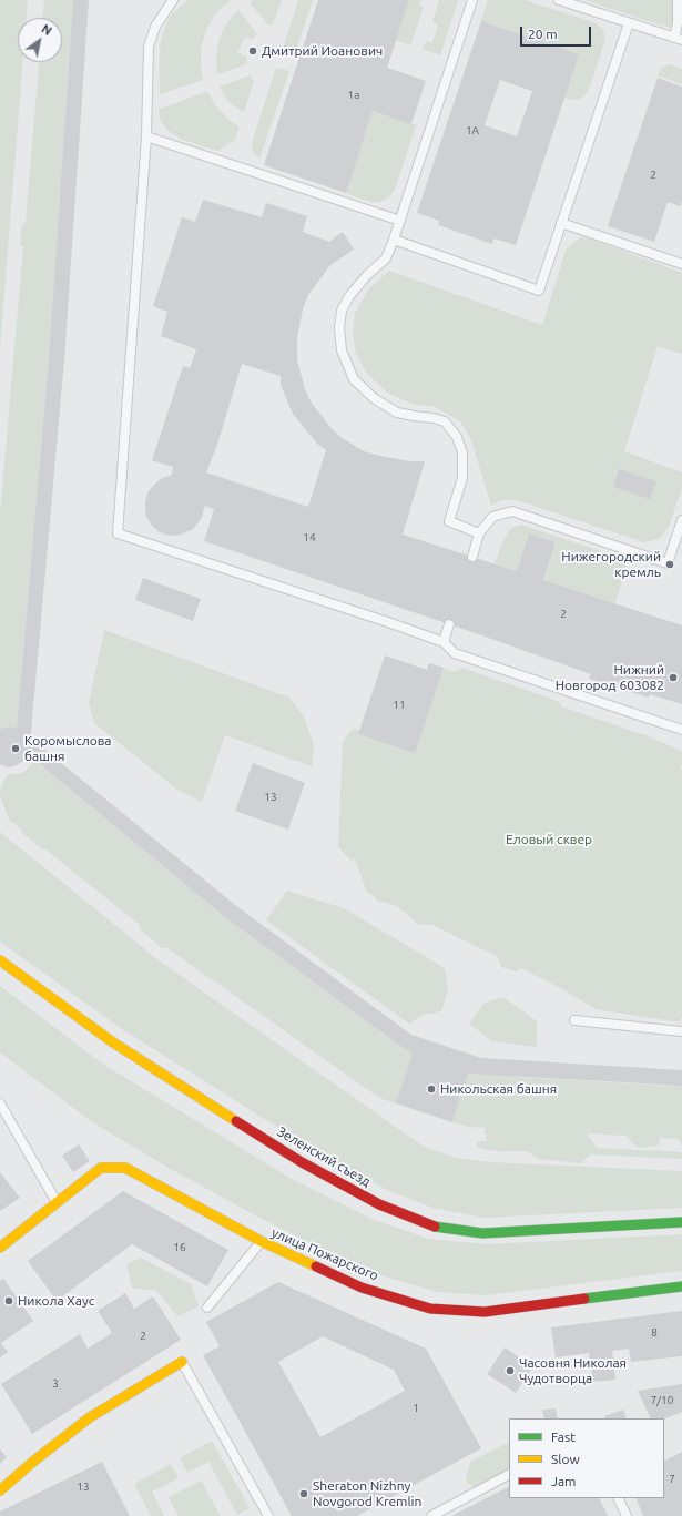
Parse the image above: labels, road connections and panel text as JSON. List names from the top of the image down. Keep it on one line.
{"streets":{"street":["Зеленский съезд","улица Пожарского"]},"parks":["Еловый сквер"],"places":["Дмитрий Иоанович","Нижегородский кремль","Нижний Новгород 603082","Коромыслова башня","Никольская башня","Никола Хаус","Часовня Николая Чудотворца","Sheraton Nizhny Novgorod Kremlin"],"house_numbers":["1а","1А","2","14","2","11","13","16","8","2","3","7/10","1","7","13"],"legend":["Fast","Slow","Jam"],"scale_bar":"20 m","north":"top right"}
